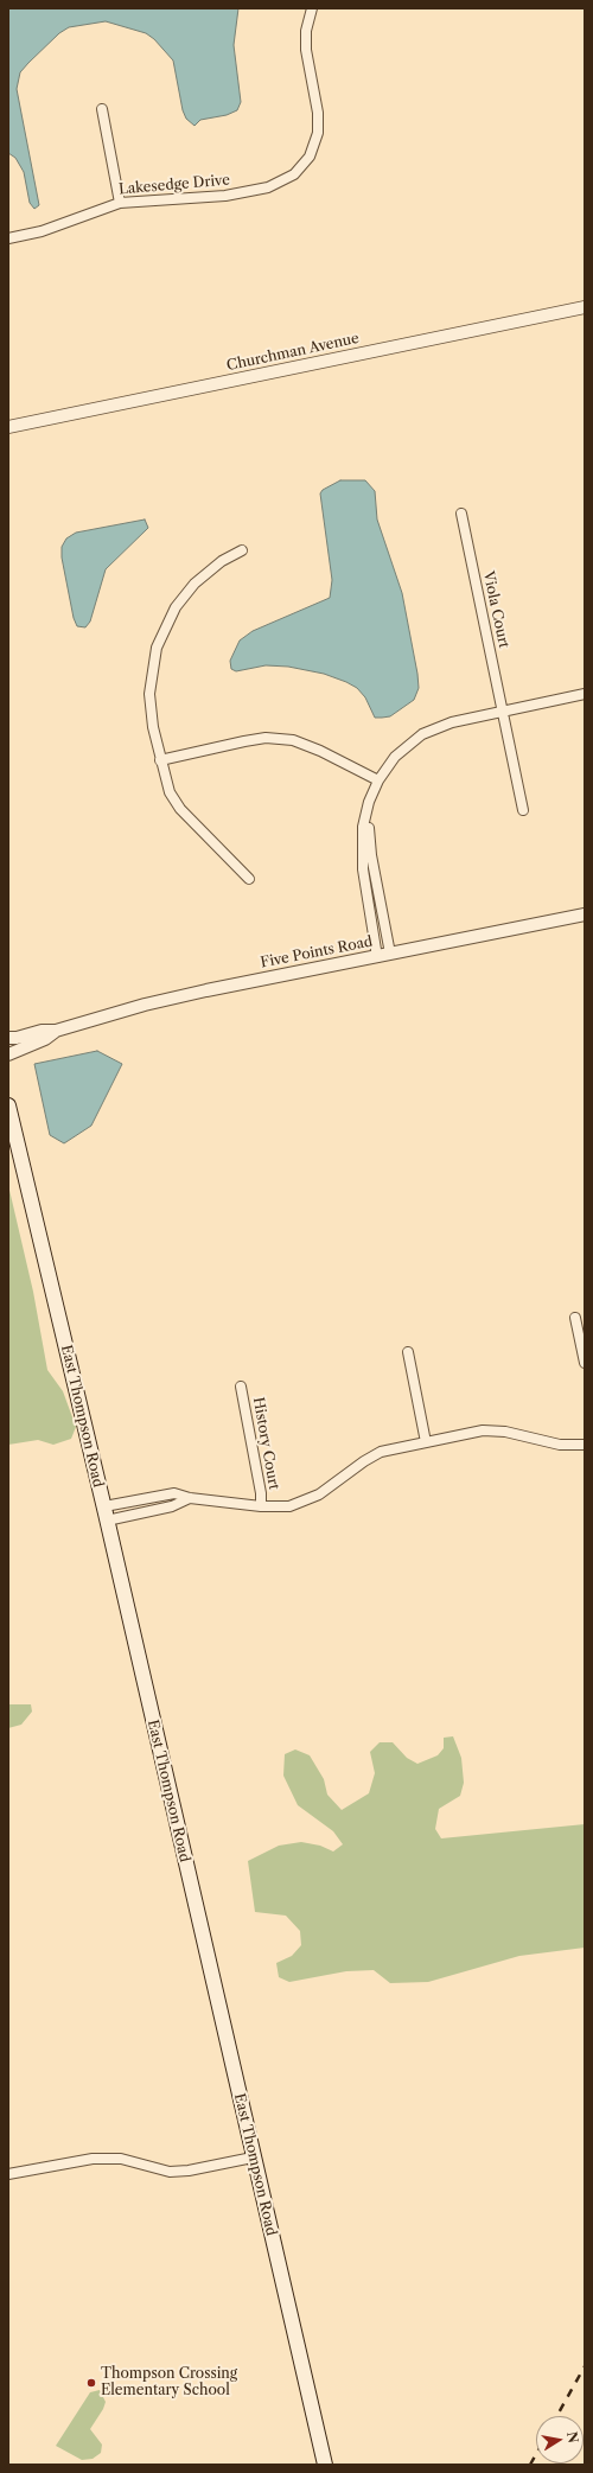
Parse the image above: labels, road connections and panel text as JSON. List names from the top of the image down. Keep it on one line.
{"streets":{"main road":["East Thompson Road"],"street":["Lakesedge Drive","Churchman Avenue","Viola Court","Five Points Road","History Court"]},"places":["Thompson Crossing Elementary School"],"north":"right"}
